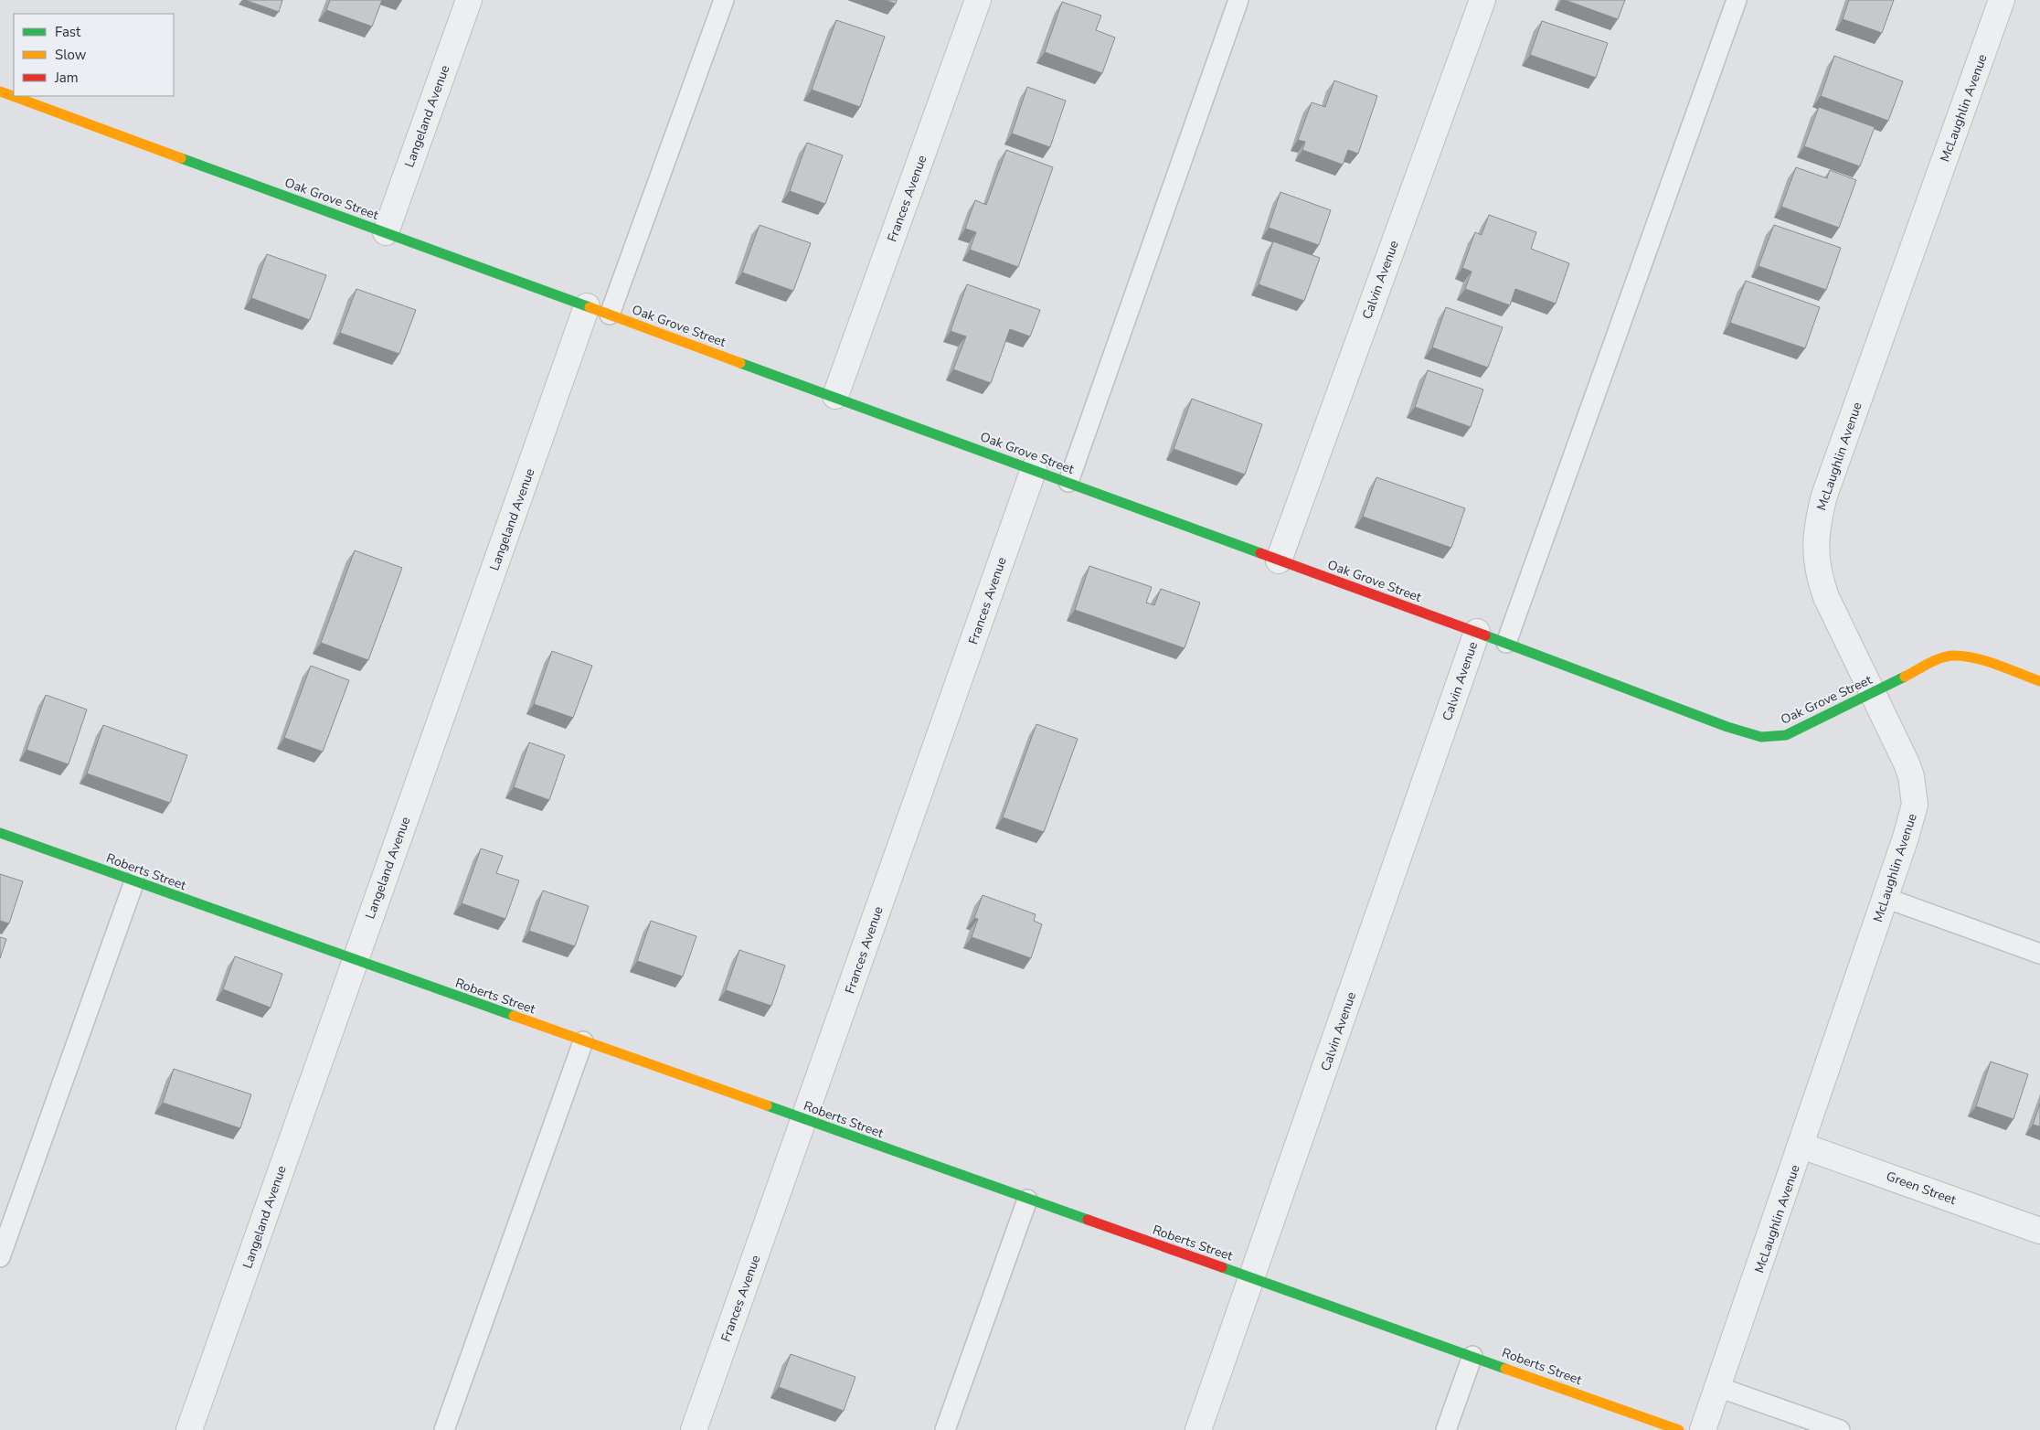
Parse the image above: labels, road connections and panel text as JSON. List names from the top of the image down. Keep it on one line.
{"streets":{"street":["McLaughlin Avenue","Langeland Avenue","Oak Grove Street","Frances Avenue","Calvin Avenue","Roberts Street","Green Street"]},"crossings":[["McLaughlin Avenue","Oak Grove Street"],["McLaughlin Avenue","Green Street"],["Langeland Avenue","Oak Grove Street"],["Langeland Avenue","Roberts Street"],["Oak Grove Street","Frances Avenue"],["Oak Grove Street","Calvin Avenue"],["Frances Avenue","Roberts Street"],["Calvin Avenue","Roberts Street"]],"legend":["Fast","Slow","Jam"]}
